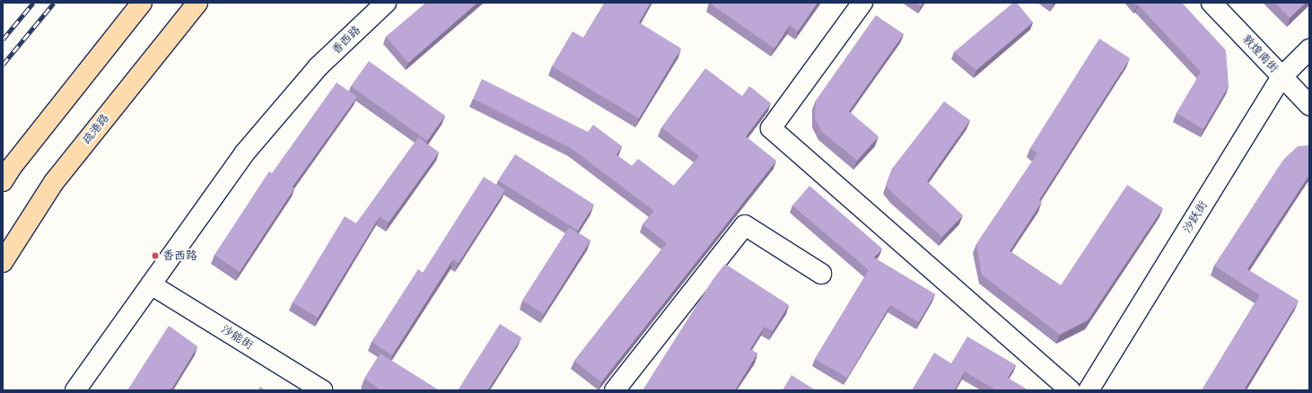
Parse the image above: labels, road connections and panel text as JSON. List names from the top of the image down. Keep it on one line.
{"streets":{"highway":["疏港路"],"street":["香西路","敦煌南街","沙跃街","沙能街"]},"crossings":[["香西路","沙能街"],["敦煌南街","沙跃街"]],"places":["香西路"]}
